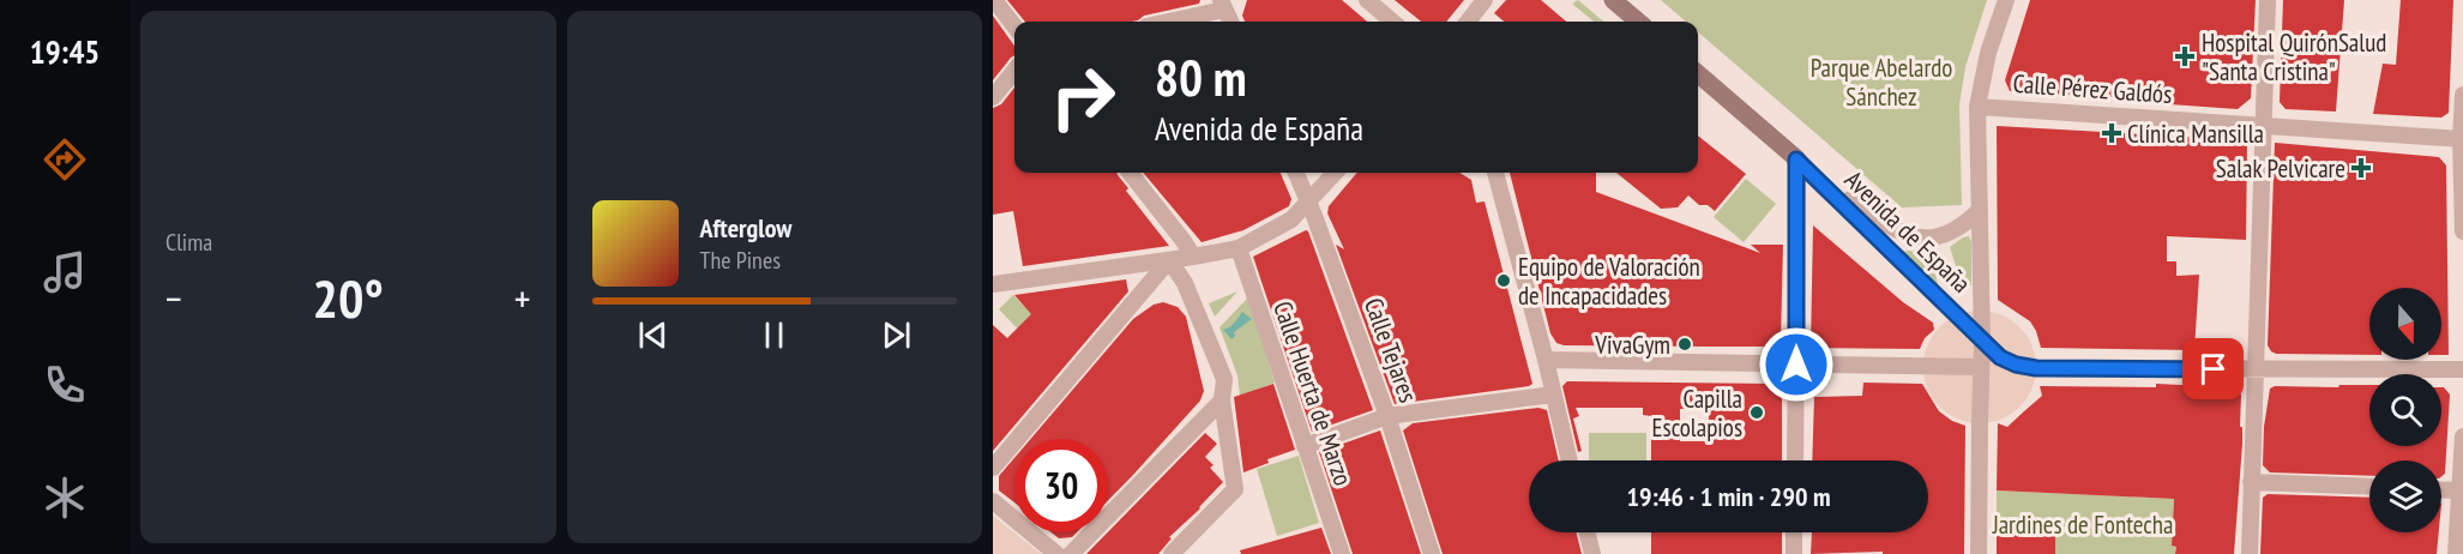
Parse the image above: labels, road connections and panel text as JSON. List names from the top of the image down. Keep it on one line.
{"streets":{"main road":["Avenida de España"],"street":["Calle Pérez Galdós","Calle Tejares","Calle Huerta de Marzo"]},"parks":["Parque Abelardo Sánchez","Jardines de Fontecha"],"places":{"health":["Hospital QuirónSalud \"Santa Cristina\"","Clínica Mansilla","Salak Pelvicare"],"other":["Equipo de Valoración de Incapacidades","VivaGym","Capilla Escolapios"]},"north":"bottom","page":{"tabs":"19:45","tile":"Clima","turn":["80 m","Avenida de España"],"song":["Afterglow","The Pines"],"heat":["−","20°","+"],"limit":"30","trip":"19:46 · 1 min · 290 m"}}
